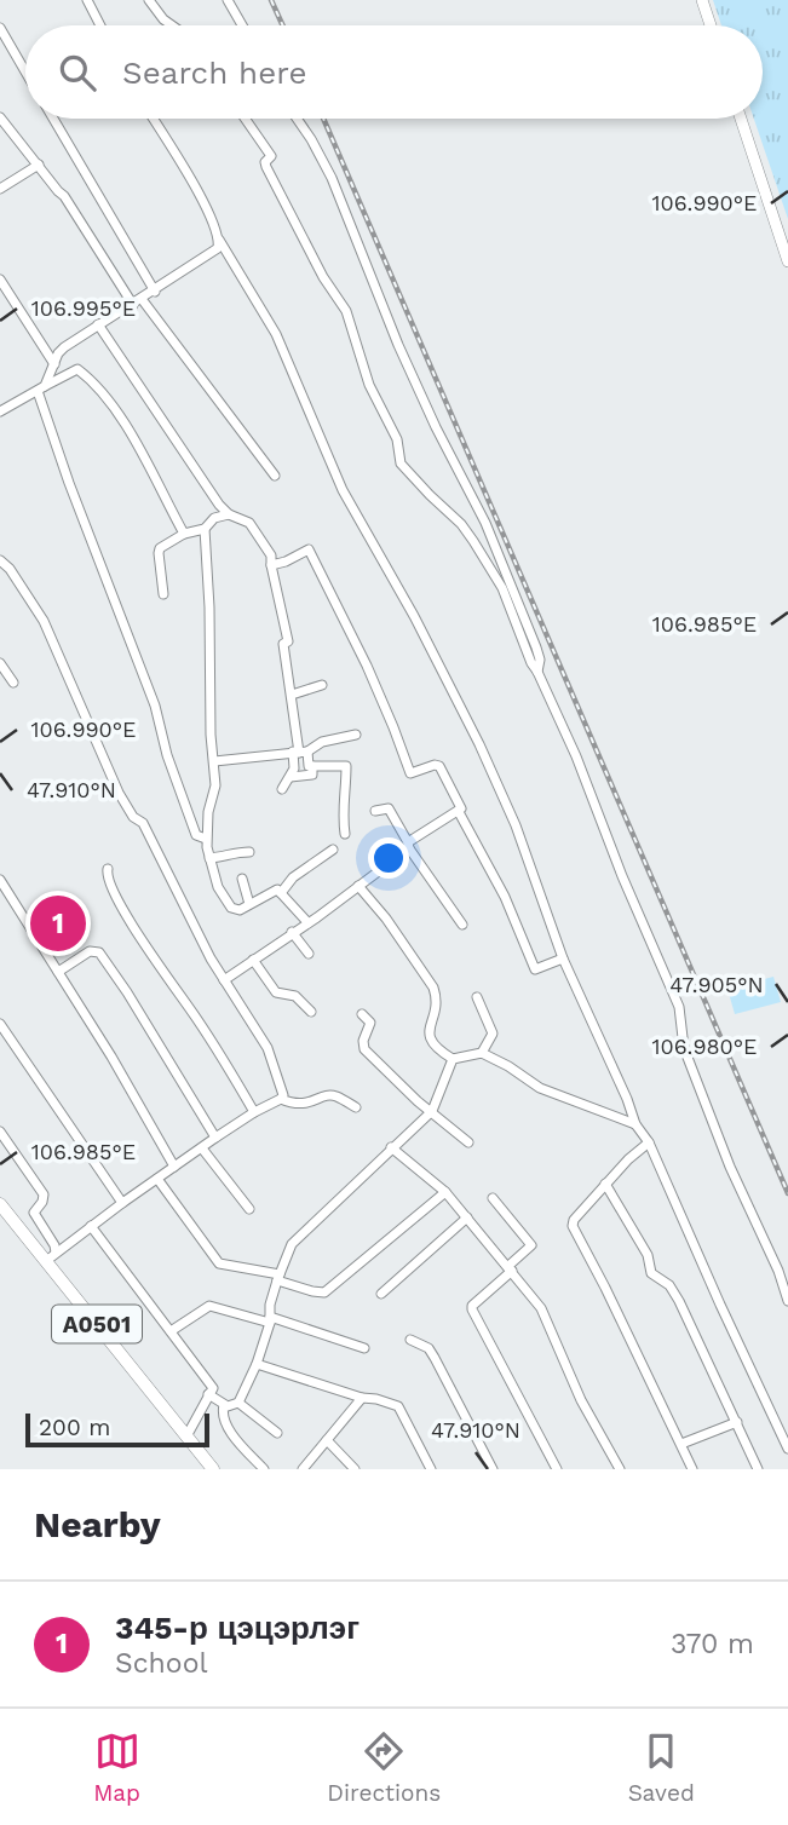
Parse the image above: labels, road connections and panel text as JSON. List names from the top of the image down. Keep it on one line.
{"streets":{"highway":["A0501"]},"scale_bar":"200 m","page":{"search":"Search here","pins":"1","scale":"200 m","heading":"Nearby","list":[{"mark":"1","name":"345-р цэцэрлэг","note":"School","value":"370 m"}],"nav":["Map","Directions","Saved"]},"coordinates":["106.990°E","106.995°E","106.985°E","47.910°N","47.905°N","106.980°E"]}
